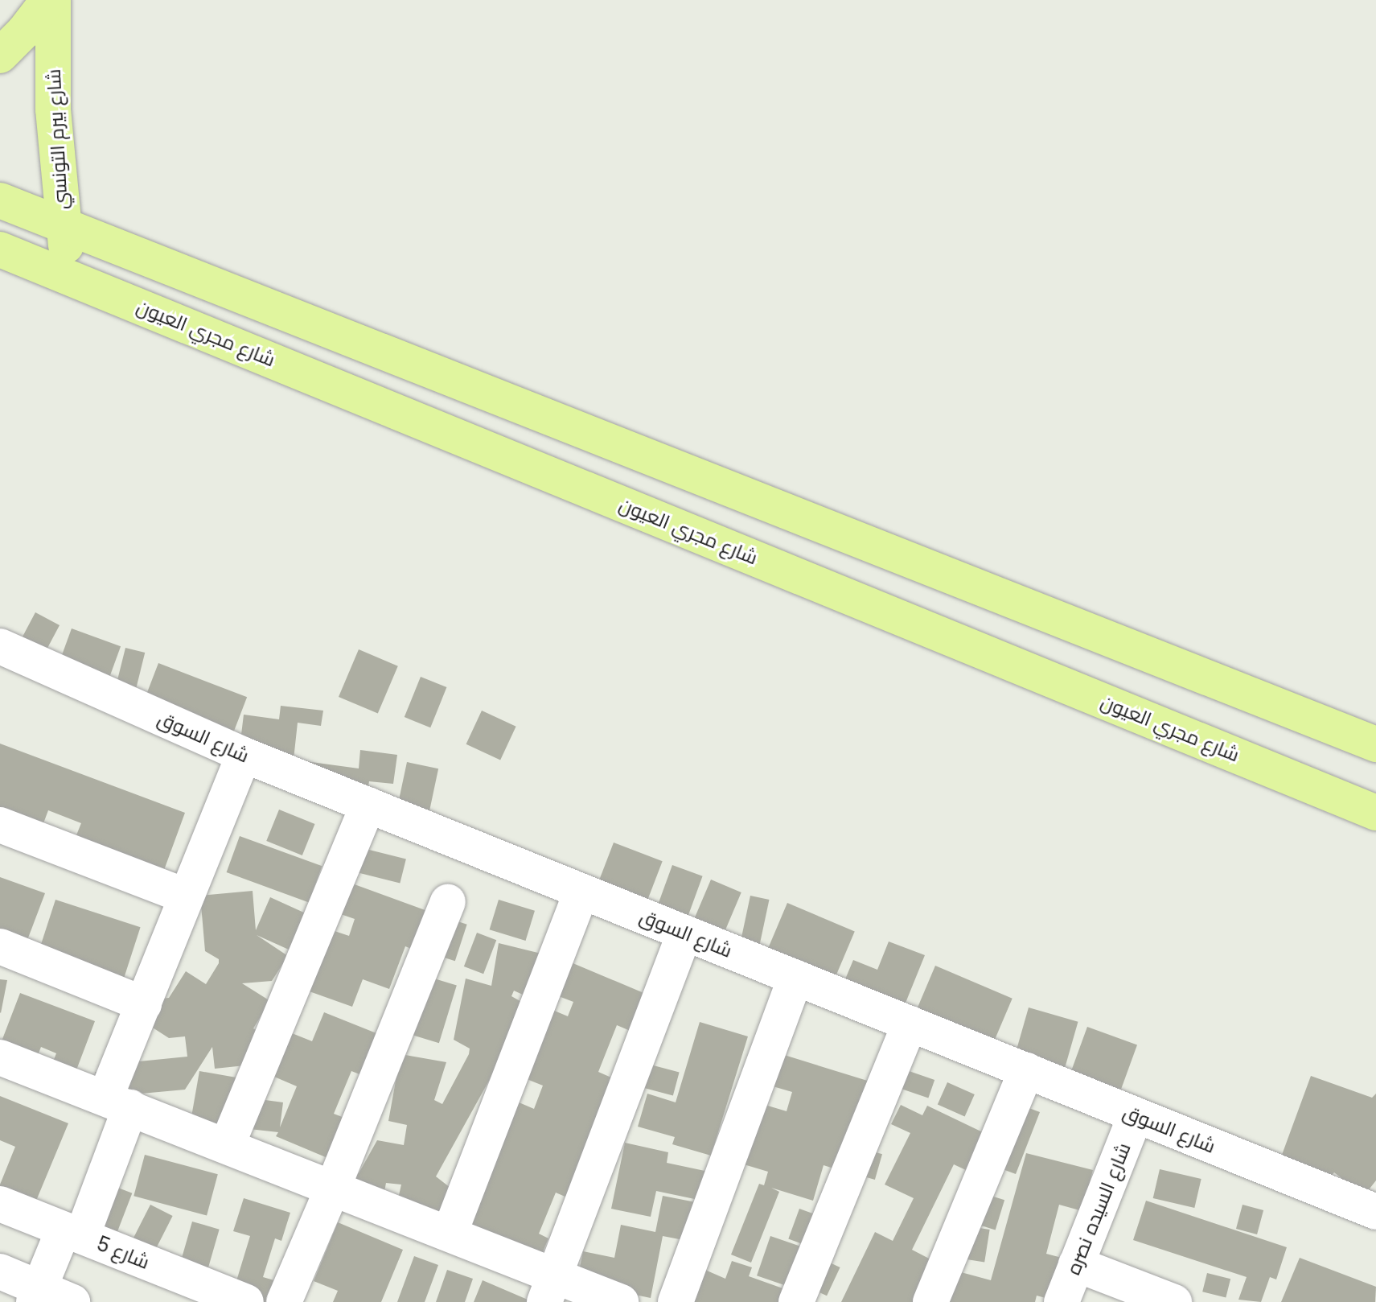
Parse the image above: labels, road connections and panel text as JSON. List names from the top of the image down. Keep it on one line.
{"streets":{"main road":["شارع بيرم التونسي","شارع مجري العيون"],"street":["شارع السوق","شارع السيده نصره","شارع 5"]},"crossings":[["شارع بيرم التونسي","شارع مجري العيون"],["شارع السوق","شارع السيده نصره"]]}
